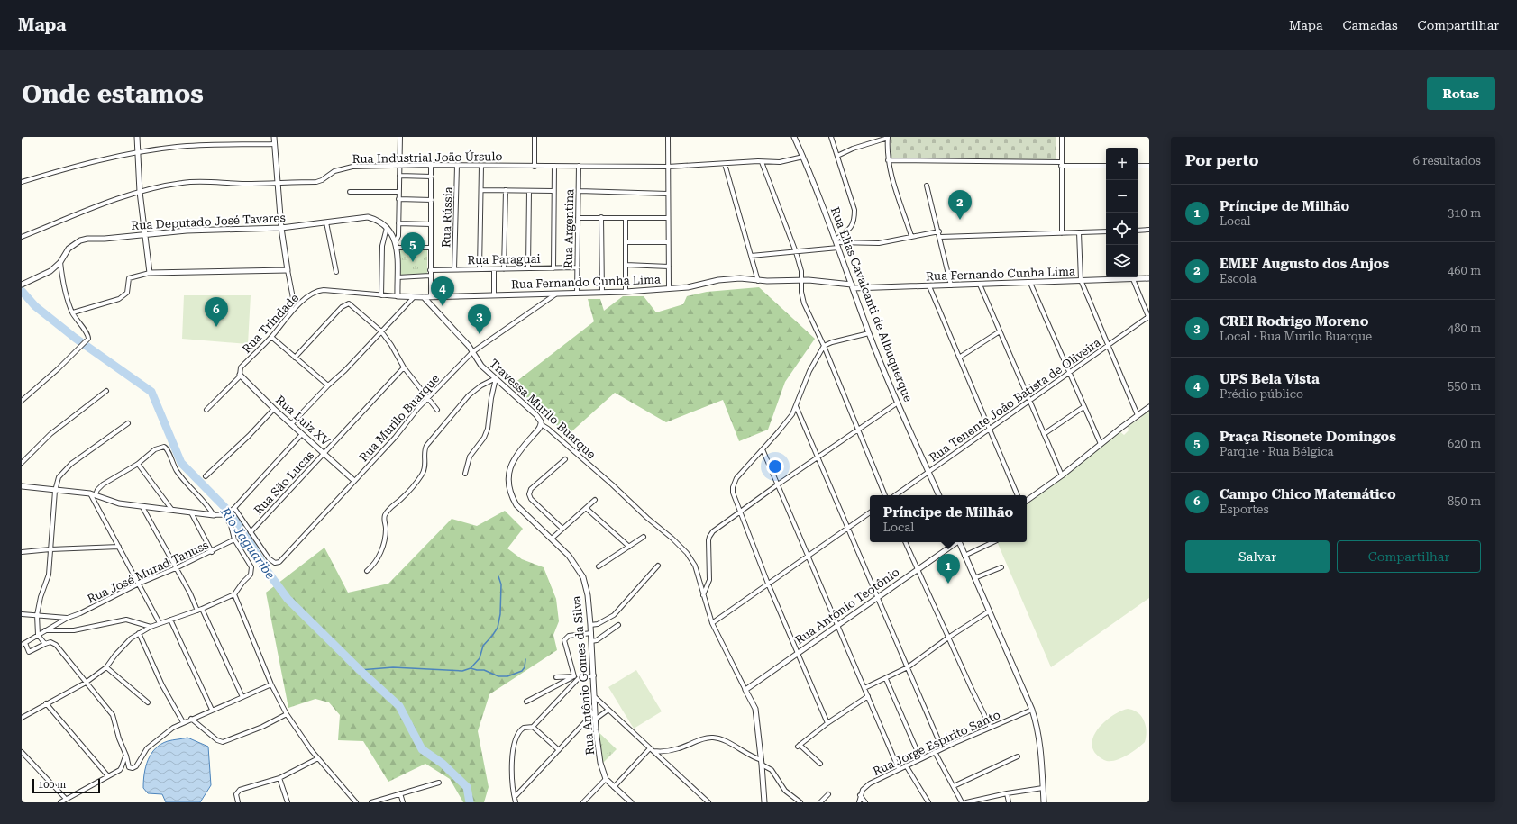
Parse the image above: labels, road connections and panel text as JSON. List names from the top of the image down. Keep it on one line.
{"streets":{"street":["Rua Industrial João Úrsulo","Rua Rússia","Rua Deputado José Tavares","Rua Argentina","Rua Paraguai","Rua Fernando Cunha Lima","Rua Elias Cavalcanti de Albuquerque","Rua Trindade","Rua Tenente João Batista de Oliveira","Travessa Murilo Buarque","Rua Murilo Buarque","Rua Luiz XV","Rua São Lucas","Rua José Murad Tanuss","Rua Antônio Teotônio","Rua Antônio Gomes da Silva","Rua Jorge Espírito Santo"]},"crossings":[["Rua Industrial João Úrsulo","Rua Rússia"],["Rua Industrial João Úrsulo","Rua Argentina"],["Rua Industrial João Úrsulo","Rua Elias Cavalcanti de Albuquerque"],["Rua Rússia","Rua Paraguai"],["Rua Deputado José Tavares","Rua Fernando Cunha Lima"],["Rua Argentina","Rua Paraguai"],["Rua Argentina","Rua Fernando Cunha Lima"],["Rua Fernando Cunha Lima","Rua Elias Cavalcanti de Albuquerque"],["Rua Fernando Cunha Lima","Rua Trindade"],["Rua Fernando Cunha Lima","Travessa Murilo Buarque"],["Rua Fernando Cunha Lima","Rua Murilo Buarque"],["Rua Elias Cavalcanti de Albuquerque","Rua Tenente João Batista de Oliveira"],["Rua Trindade","Rua Luiz XV"],["Travessa Murilo Buarque","Rua Murilo Buarque"],["Travessa Murilo Buarque","Rua Antônio Teotônio"],["Travessa Murilo Buarque","Rua Antônio Gomes da Silva"],["Rua Murilo Buarque","Rua Luiz XV"],["Rua Murilo Buarque","Rua São Lucas"],["Rua Luiz XV","Rua São Lucas"]],"water":["Rio Jaguaribe"],"scale_bar":"100 m","page":{"header":"Mapa","nav":["Mapa","Camadas","Compartilhar"],"buttons":["Rotas",["Salvar","Compartilhar"]],"title":"Onde estamos","heading":["Por perto","6 resultados"],"map_buttons":["+","−"],"list":[{"mark":"1","name":"Príncipe de Milhão","note":"Local","value":"310 m"},{"mark":"2","name":"EMEF Augusto dos Anjos","note":"Escola","value":"460 m"},{"mark":"3","name":"CREI Rodrigo Moreno","note":"Local · Rua Murilo Buarque","value":"480 m"},{"mark":"4","name":"UPS Bela Vista","note":"Prédio público","value":"550 m"},{"mark":"5","name":"Praça Risonete Domingos","note":"Parque · Rua Bélgica","value":"620 m"},{"mark":"6","name":"Campo Chico Matemático","note":"Esportes","value":"850 m"}],"pins":["2","5","4","6","3","1"],"popup":["Príncipe de Milhão","Local"],"scale":"100 m"}}
